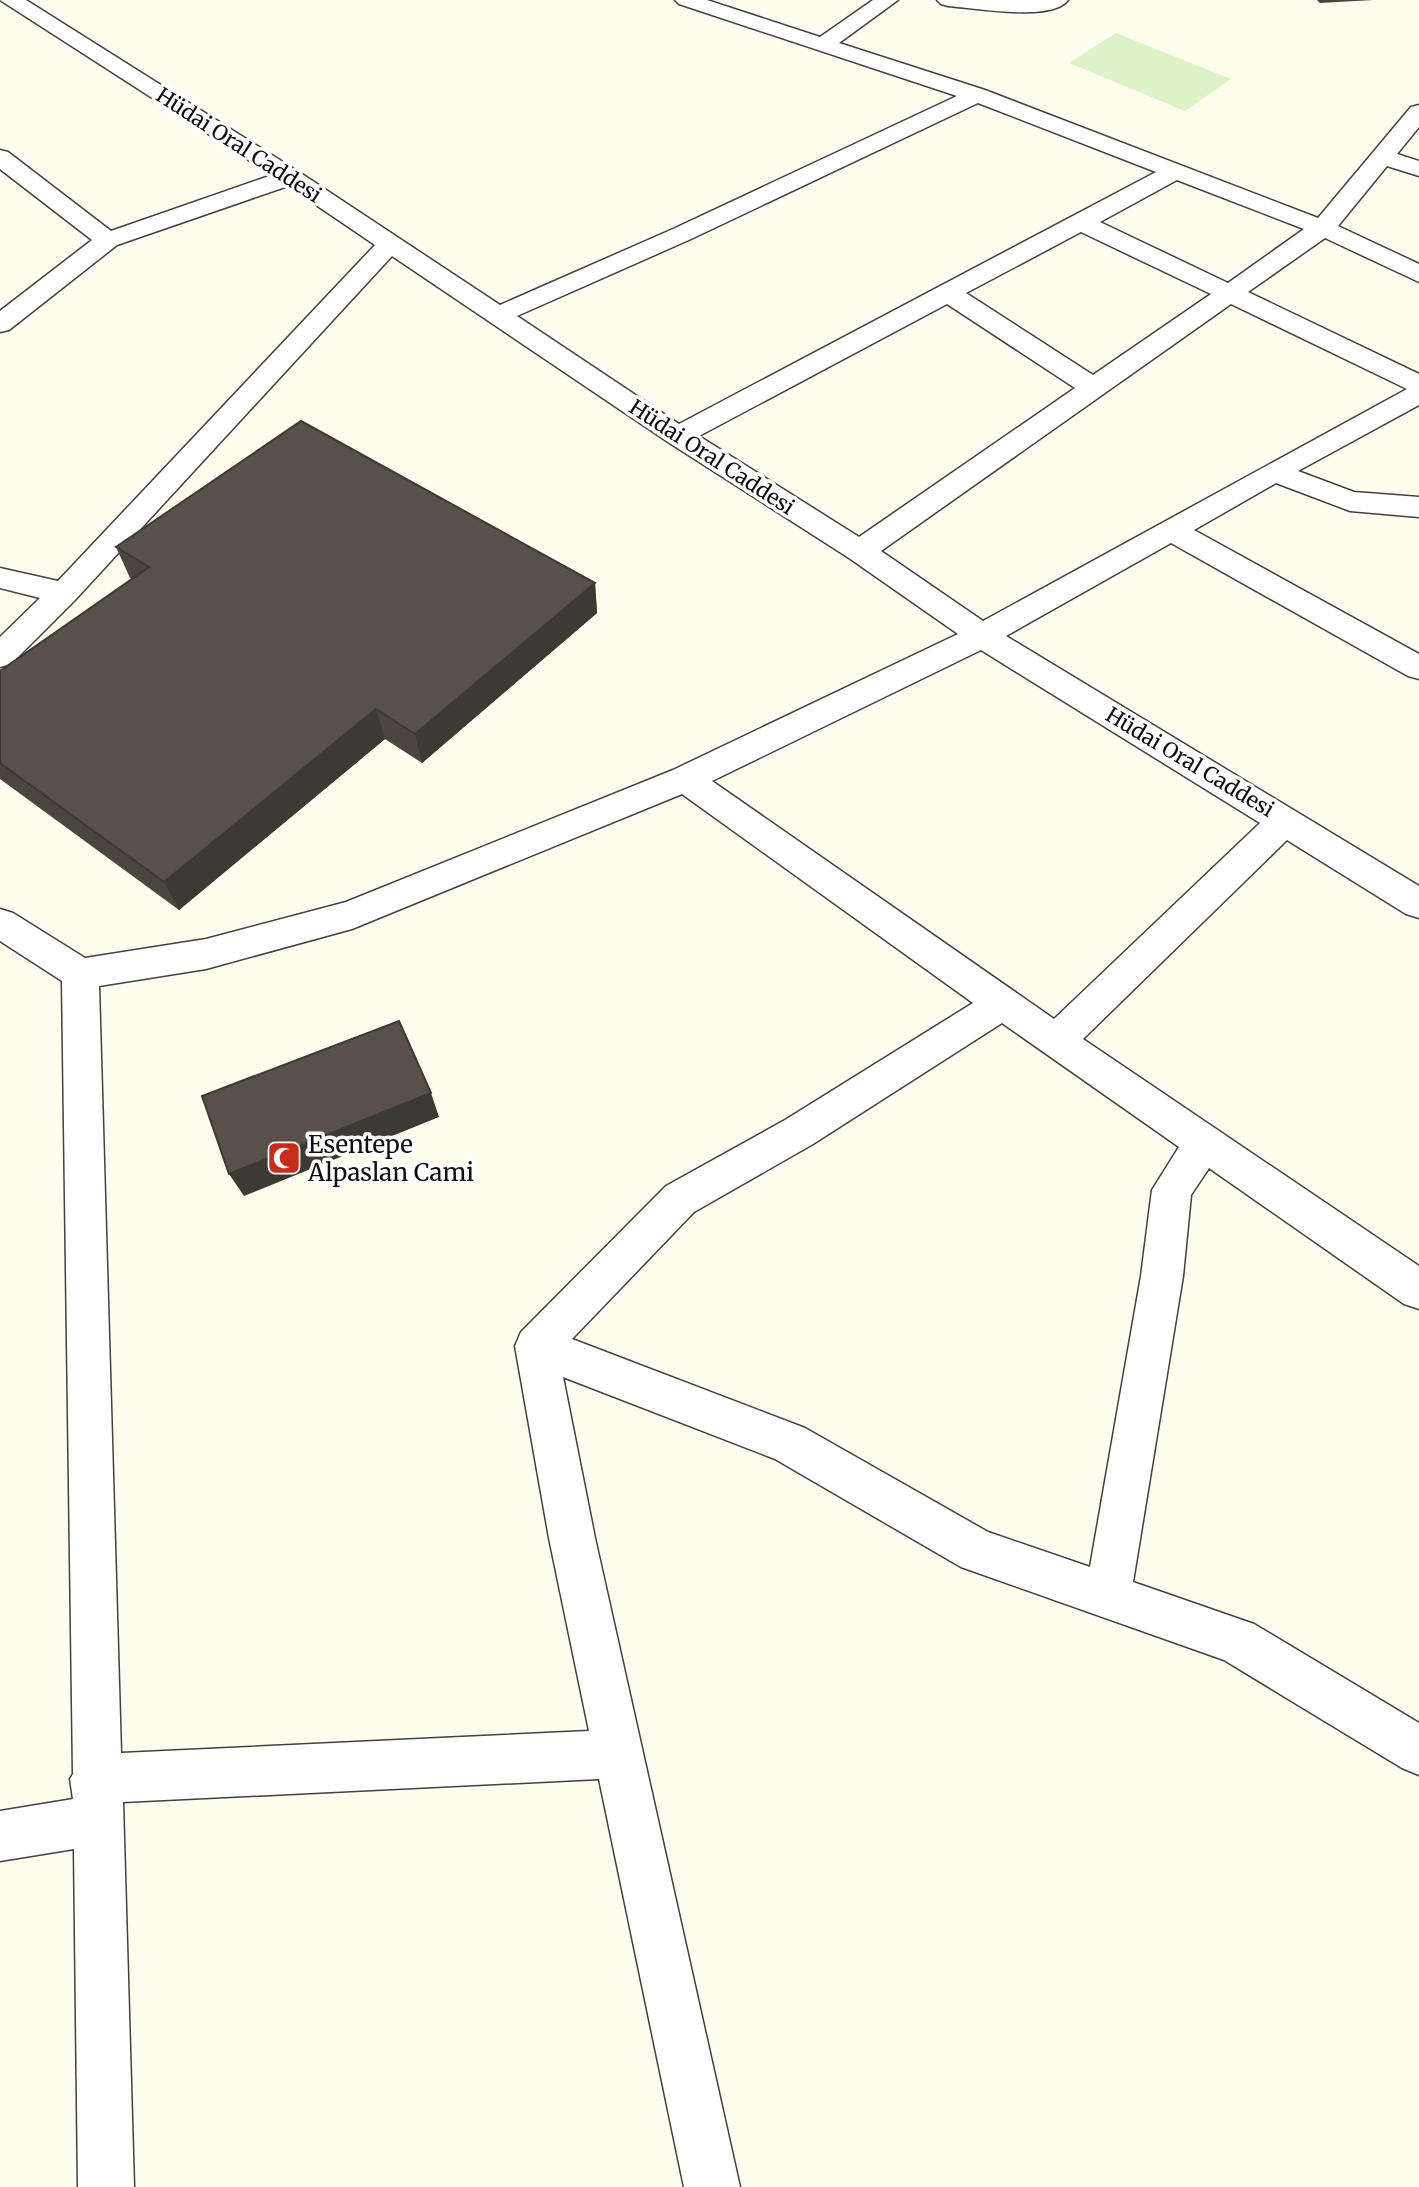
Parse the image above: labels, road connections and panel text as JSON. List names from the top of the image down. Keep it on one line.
{"streets":{"street":["Hüdai Oral Caddesi"]},"places":{"mosque":["Esentepe Alpaslan Cami"]}}
